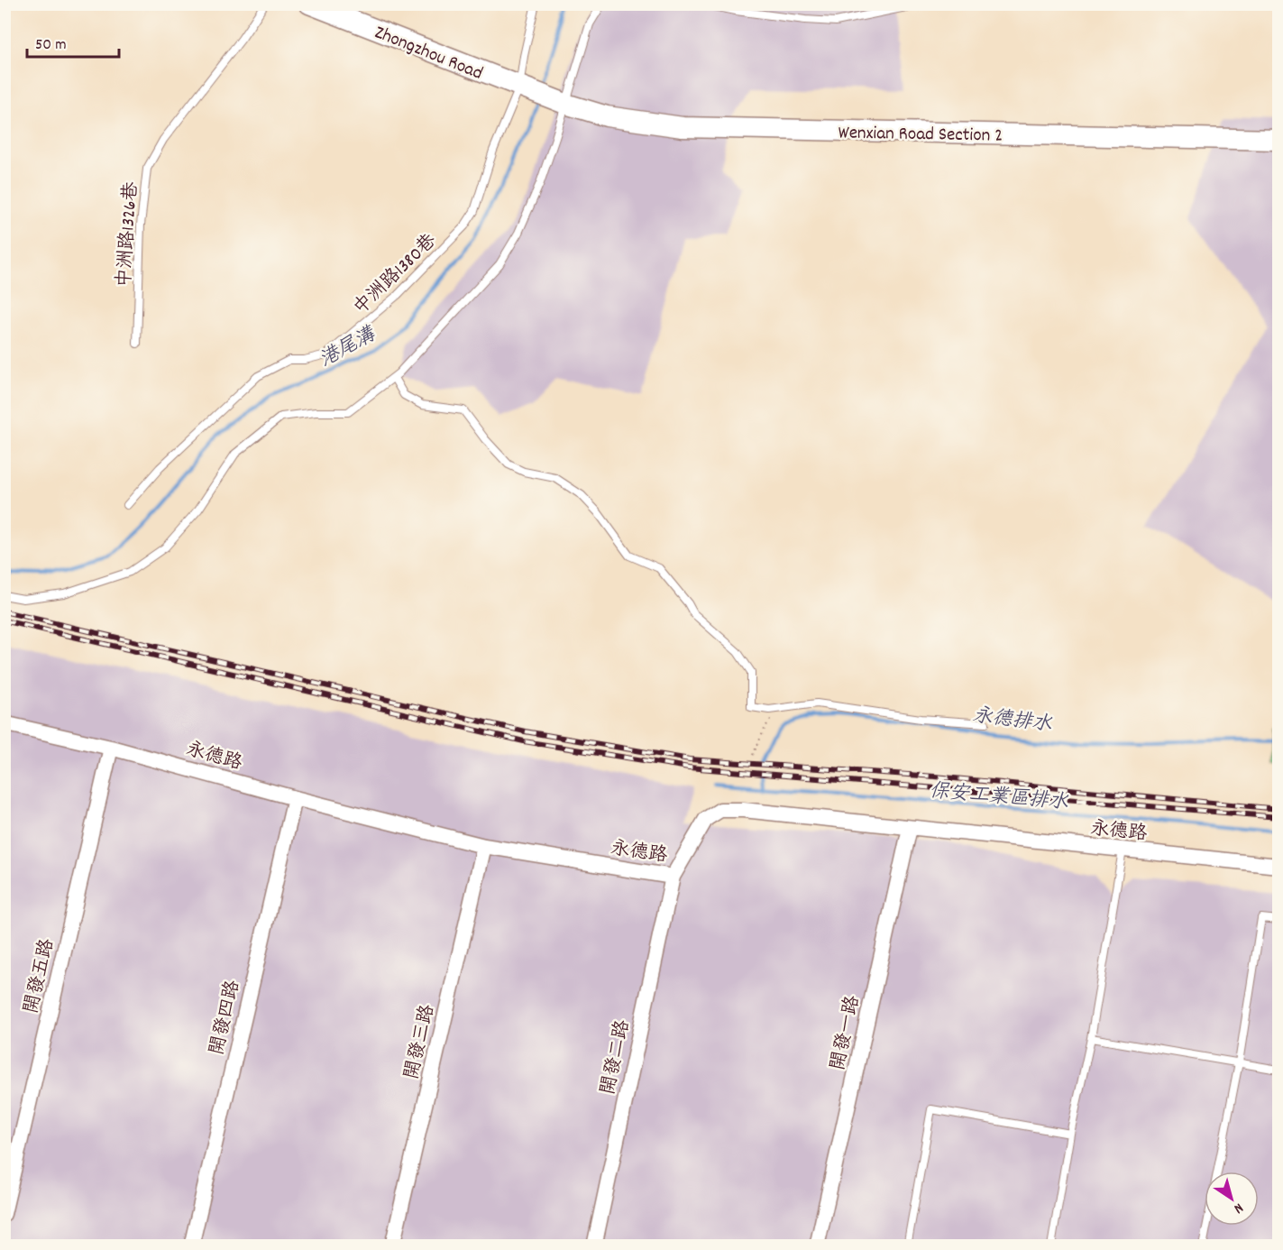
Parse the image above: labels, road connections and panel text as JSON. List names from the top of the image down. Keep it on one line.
{"streets":{"street":["Zhongzhou Road","Wenxian Road Section 2","永德路","開發五路","開發四路","開發一路","開發三路","開發二路"],"lane":["中洲路1326巷","中洲路1380巷"]},"crossings":[["Zhongzhou Road","Wenxian Road Section 2"],["Zhongzhou Road","中洲路1380巷"],["永德路","開發五路"],["永德路","開發四路"],["永德路","開發一路"],["永德路","開發三路"],["永德路","開發二路"]],"water":["港尾溝","永德排水","保安工業區排水"],"scale_bar":"50 m","north":"bottom right"}
